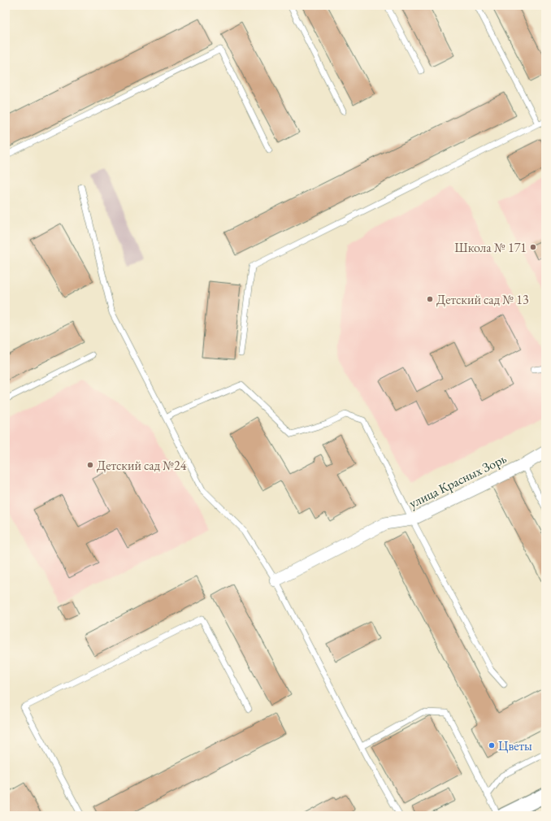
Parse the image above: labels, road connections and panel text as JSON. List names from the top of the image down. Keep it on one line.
{"streets":{"street":["улица Красных Зорь"]},"places":["Школа № 171","Детский сад № 13","Детский сад №24","Цветы"]}
